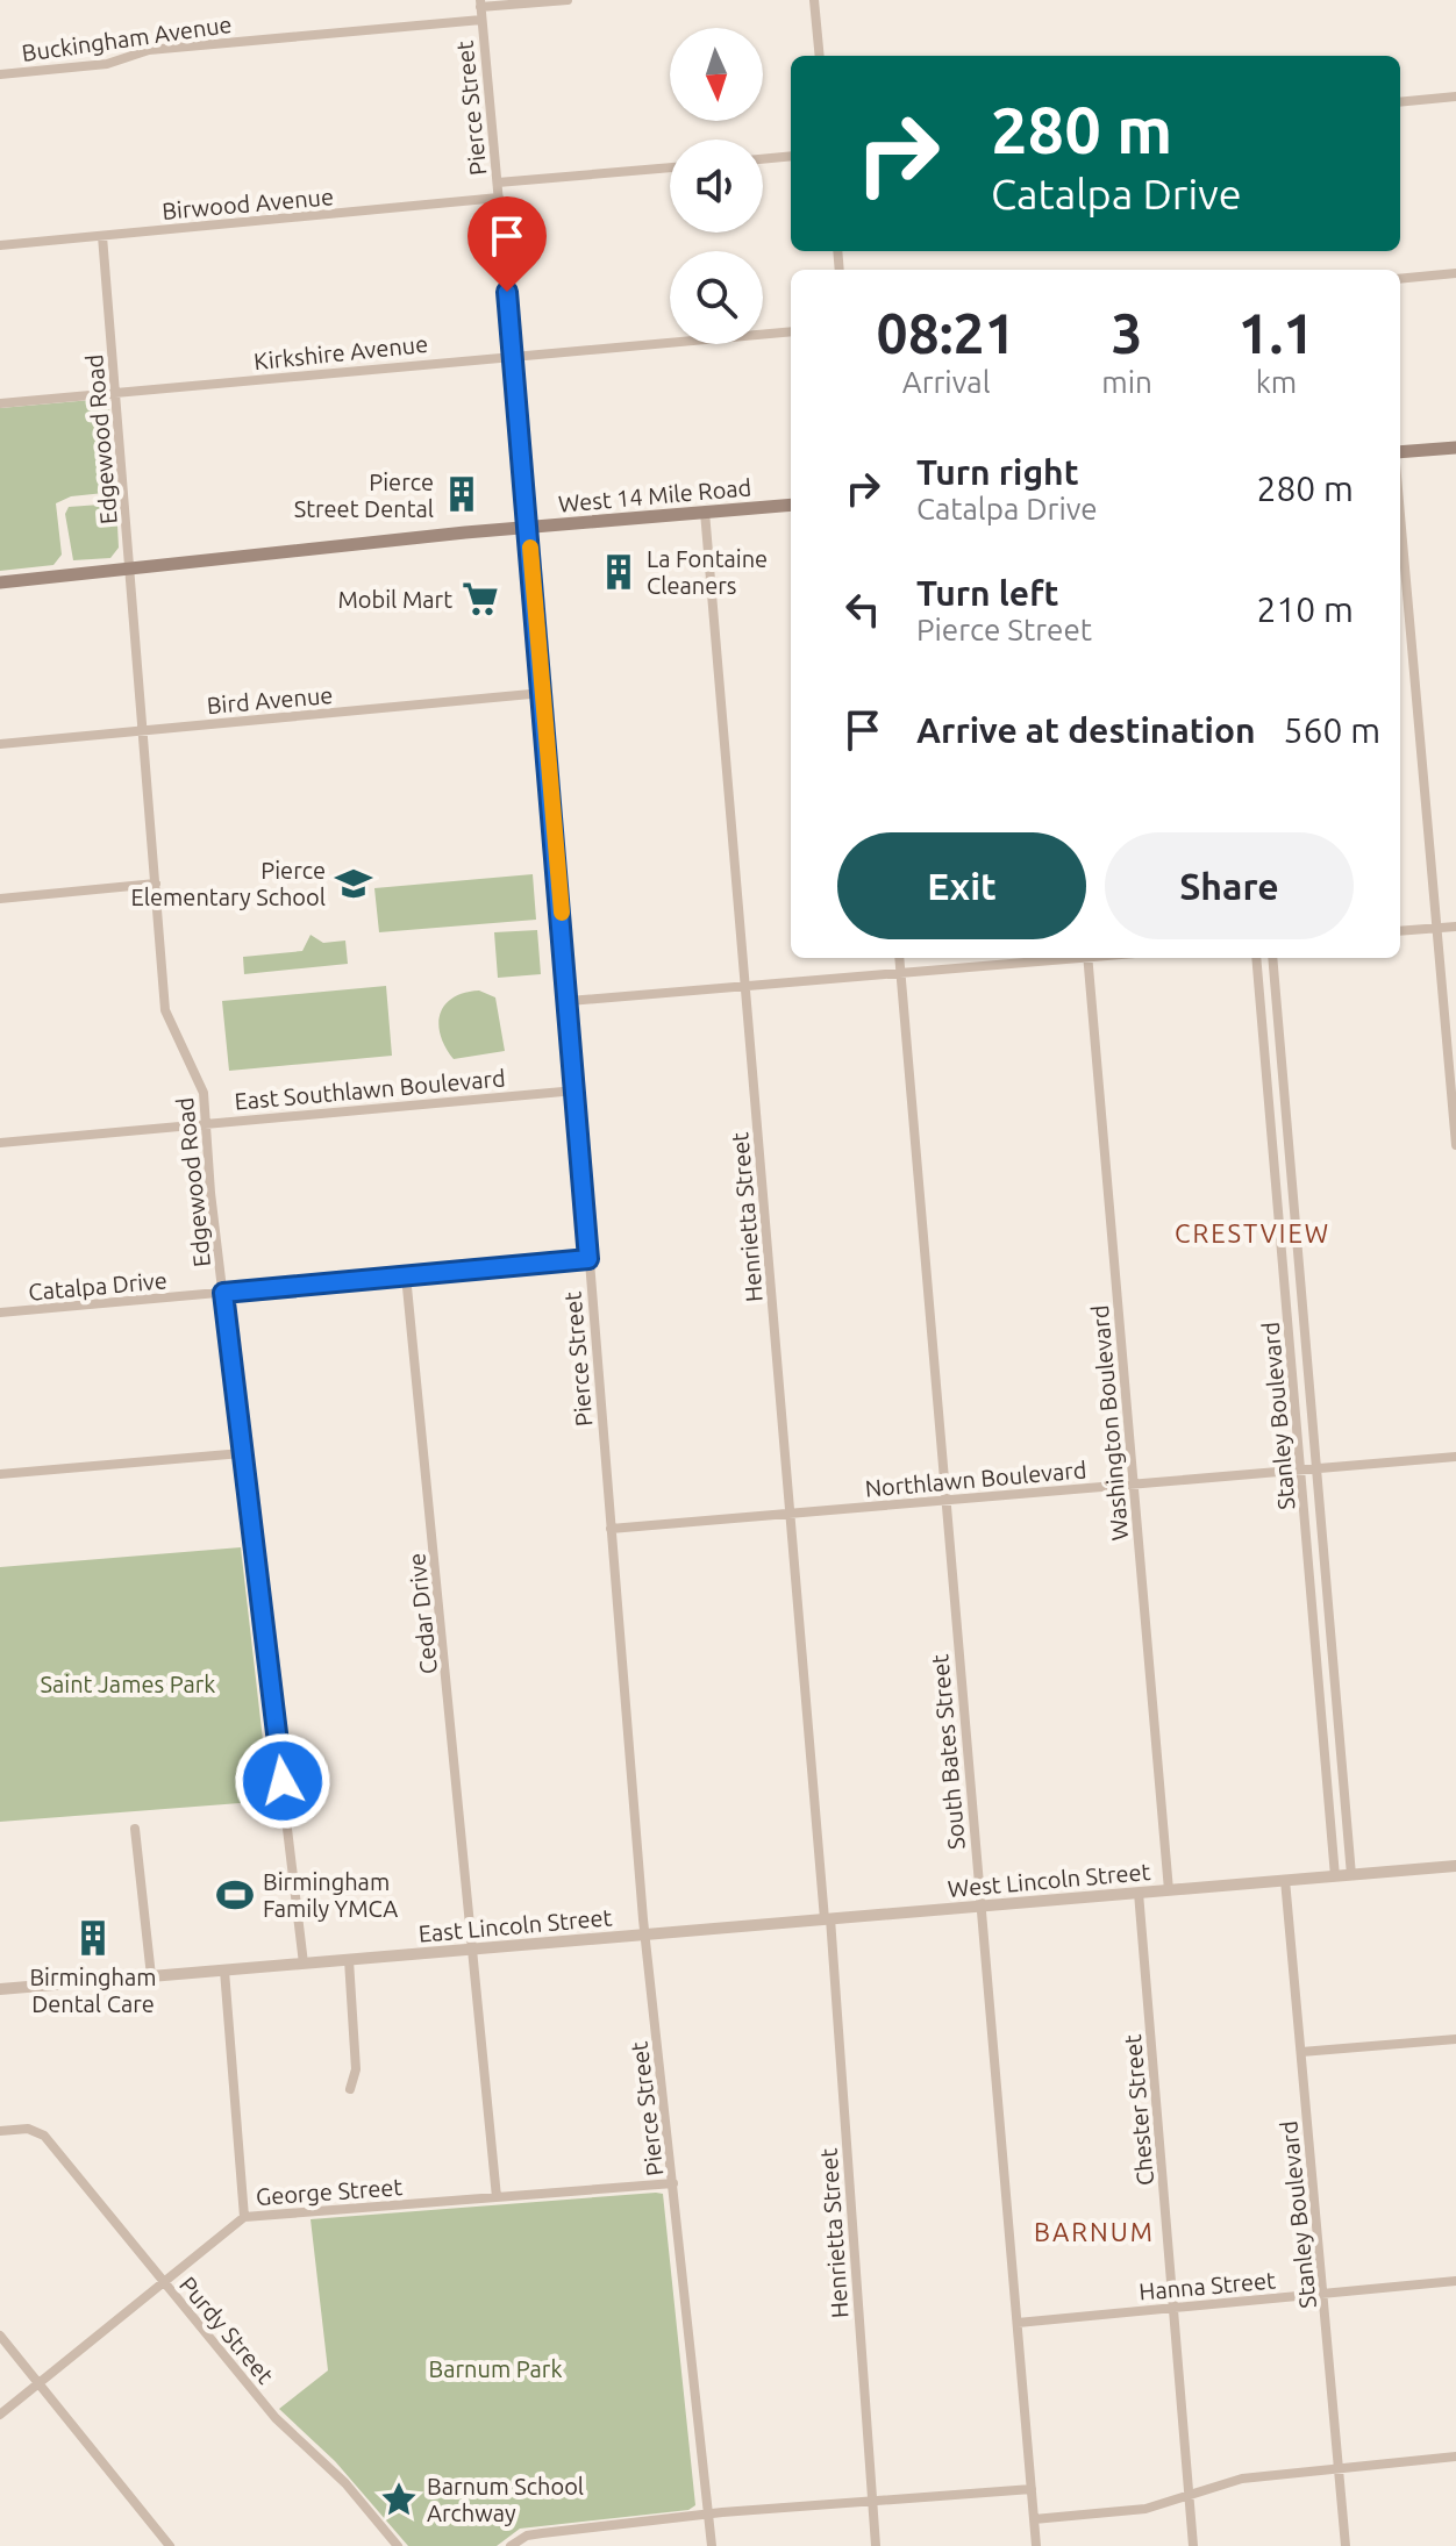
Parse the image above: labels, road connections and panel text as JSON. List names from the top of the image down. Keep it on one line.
{"streets":{"main road":["West 14 Mile Road"],"street":["Buckingham Avenue","Pierce Street","Birwood Avenue","Kirkshire Avenue","Edgewood Road","Bird Avenue","East Southlawn Boulevard","Henrietta Street","Catalpa Drive","Stanley Boulevard","Washington Boulevard","Northlawn Boulevard","Cedar Drive","South Bates Street","West Lincoln Street","East Lincoln Street","Chester Street","George Street","Hanna Street","Purdy Street"]},"crossings":[["Buckingham Avenue","Pierce Street"],["Pierce Street","Birwood Avenue"],["Pierce Street","Kirkshire Avenue"],["Pierce Street","West 14 Mile Road"],["Pierce Street","Bird Avenue"],["Pierce Street","East Southlawn Boulevard"],["Pierce Street","Catalpa Drive"],["Pierce Street","Northlawn Boulevard"],["Pierce Street","West Lincoln Street"],["Pierce Street","East Lincoln Street"],["Pierce Street","George Street"],["Birwood Avenue","Edgewood Road"],["Kirkshire Avenue","Edgewood Road"],["Edgewood Road","West 14 Mile Road"],["Edgewood Road","Bird Avenue"],["Edgewood Road","East Southlawn Boulevard"],["Edgewood Road","Catalpa Drive"],["Edgewood Road","East Lincoln Street"],["West 14 Mile Road","Henrietta Street"],["Henrietta Street","Northlawn Boulevard"],["Henrietta Street","West Lincoln Street"],["Catalpa Drive","Cedar Drive"],["Stanley Boulevard","Northlawn Boulevard"],["Stanley Boulevard","West Lincoln Street"],["Stanley Boulevard","Hanna Street"],["Washington Boulevard","Northlawn Boulevard"],["Washington Boulevard","West Lincoln Street"],["Northlawn Boulevard","South Bates Street"],["Cedar Drive","East Lincoln Street"],["Cedar Drive","George Street"],["South Bates Street","West Lincoln Street"],["South Bates Street","Hanna Street"],["West Lincoln Street","East Lincoln Street"],["West Lincoln Street","Chester Street"],["Chester Street","Hanna Street"],["George Street","Purdy Street"]],"districts":["CRESTVIEW","BARNUM"],"parks":["Saint James Park","Barnum Park"],"places":{"building":["Pierce Street Dental","La Fontaine Cleaners","Birmingham Dental Care"],"supermarket":["Mobil Mart"],"school or university":["Pierce Elementary School"],"sports":["Birmingham Family YMCA"],"place":["Barnum School Archway"]},"north":"bottom","page":{"turn":["280 m","Catalpa Drive"],"eta":["08:21","Arrival","3","min","1.1","km"],"list":[{"name":"Turn right","note":"Catalpa Drive","value":"280 m"},{"name":"Turn left","note":"Pierce Street","value":"210 m"},{"name":"Arrive at destination","value":"560 m"}],"buttons":["Exit","Share"]}}
